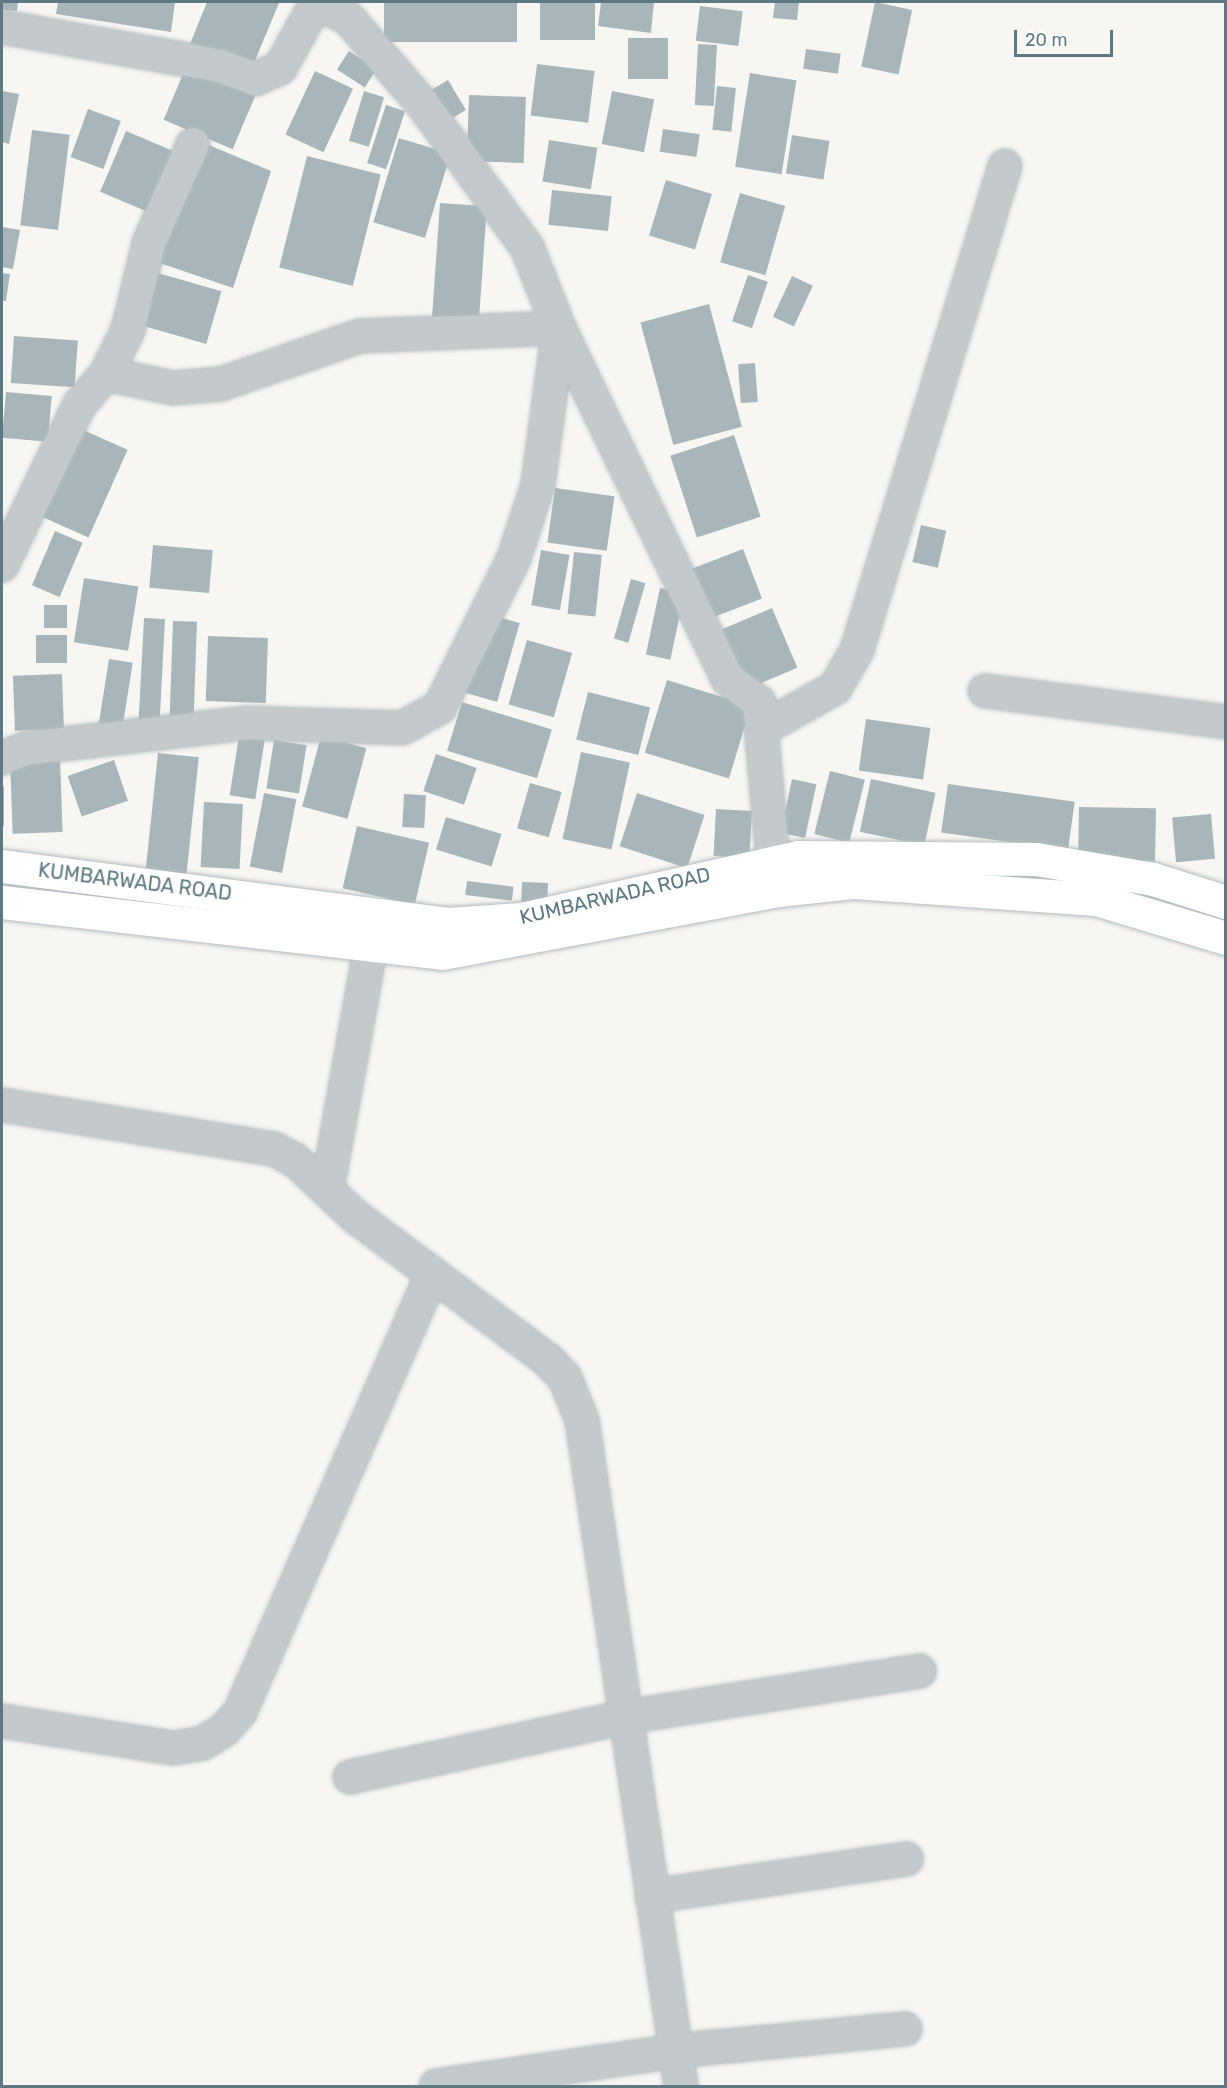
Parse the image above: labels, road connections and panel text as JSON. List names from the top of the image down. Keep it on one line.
{"streets":{"street":["KUMBARWADA ROAD"]},"scale_bar":"20 m"}
